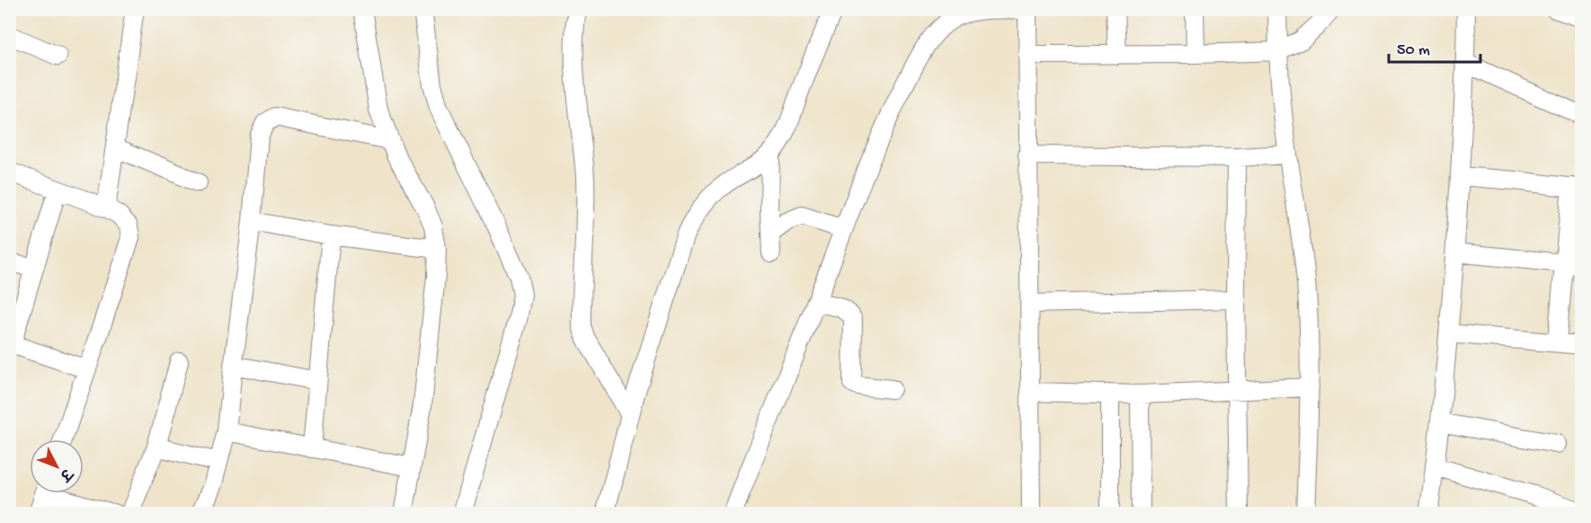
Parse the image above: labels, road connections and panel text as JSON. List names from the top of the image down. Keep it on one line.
{"scale_bar":"50 m","north":"bottom right"}
